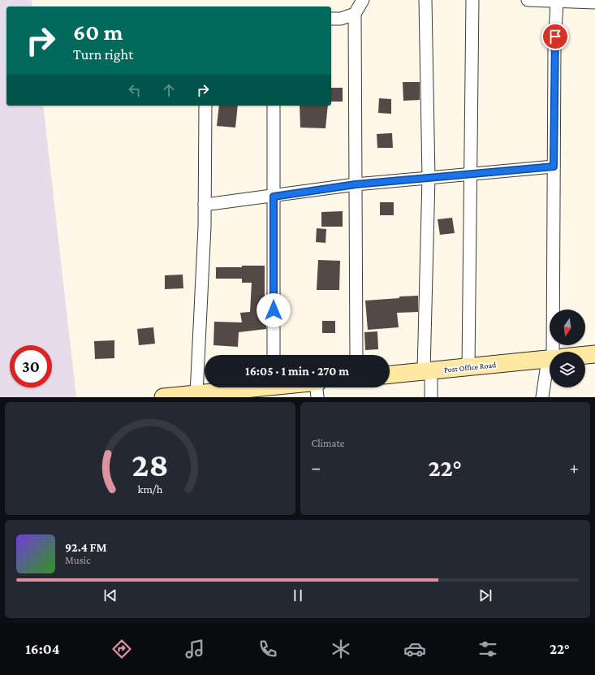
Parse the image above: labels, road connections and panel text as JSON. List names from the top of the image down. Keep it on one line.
{"streets":{"street":["Post Office Road"]},"north":"bottom","page":{"turn":["60 m","Turn right"],"limit":"30","trip":"16:05 · 1 min · 270 m","tile":"Climate","heat":["−","22°","+"],"song":["92.4 FM","Music"],"tabs":["16:04","22°"],"gauge":["28","km/h"]}}
